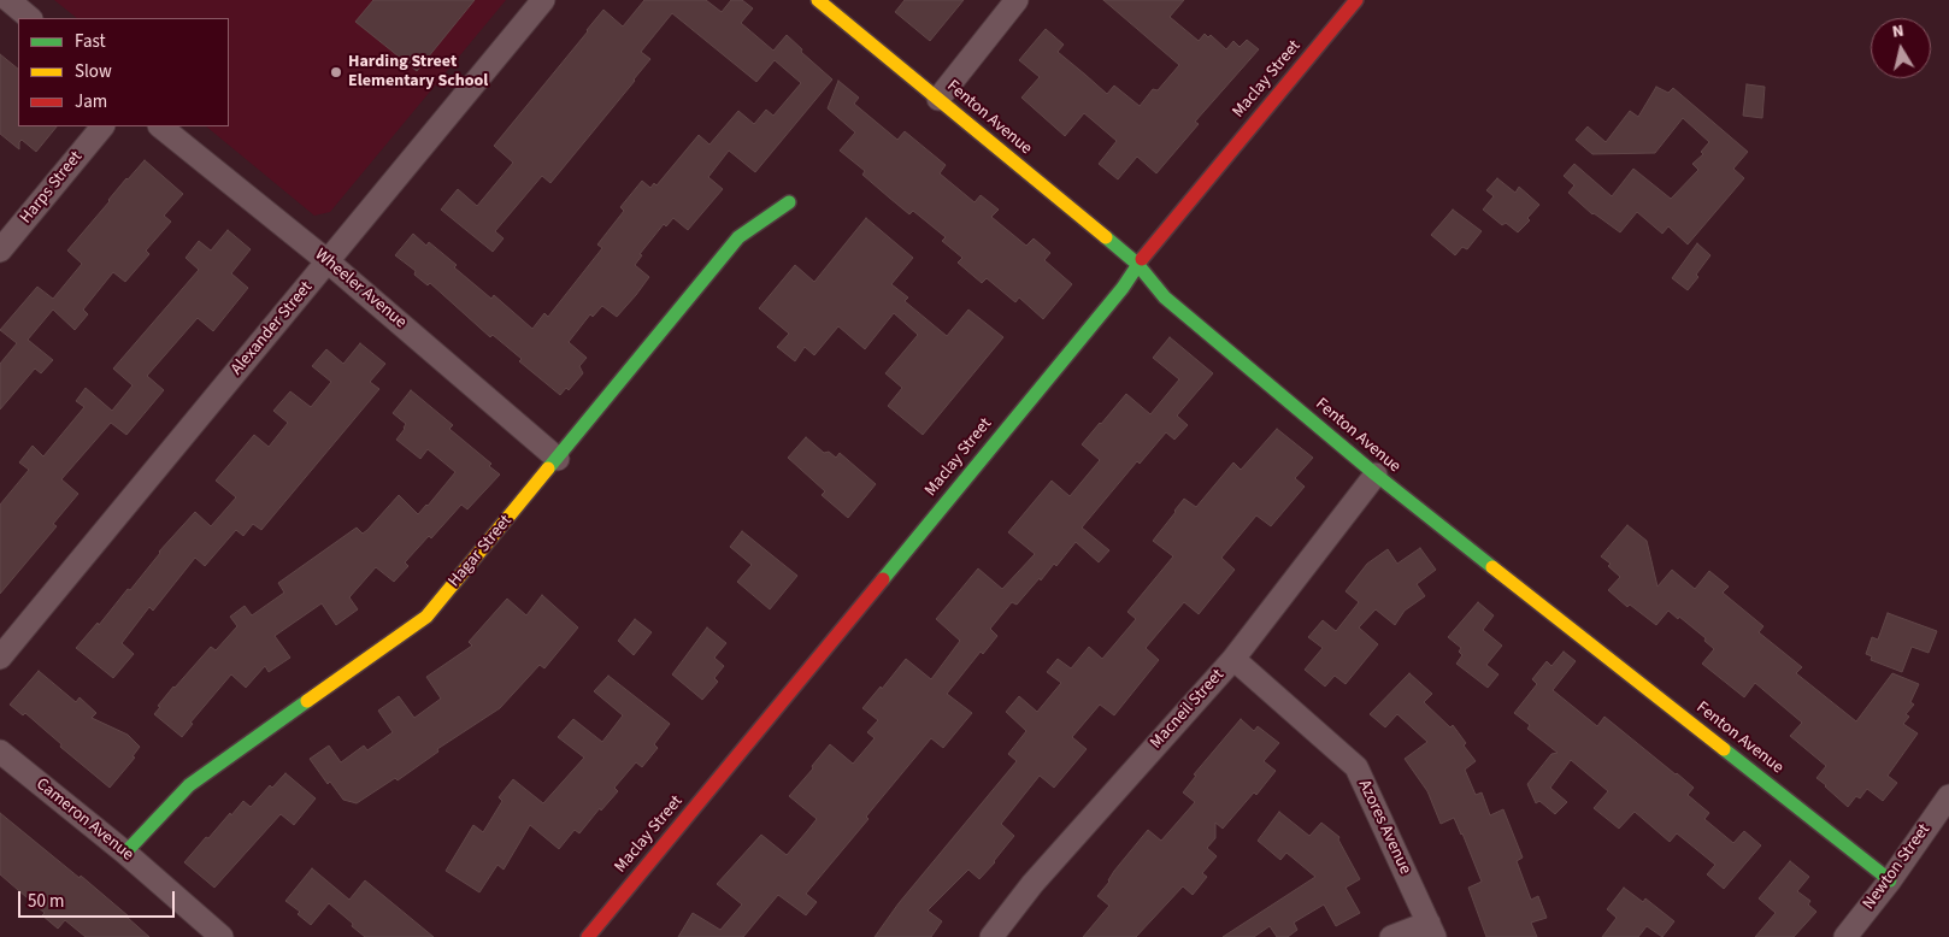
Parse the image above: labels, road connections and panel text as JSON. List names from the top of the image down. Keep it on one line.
{"streets":{"street":["Maclay Street","Fenton Avenue","Harps Street","Wheeler Avenue","Alexander Street","Hagar Street","Macneil Street","Cameron Avenue","Azores Avenue","Newton Street"]},"crossings":[["Maclay Street","Fenton Avenue"],["Fenton Avenue","Macneil Street"],["Fenton Avenue","Newton Street"],["Wheeler Avenue","Alexander Street"],["Wheeler Avenue","Hagar Street"],["Hagar Street","Cameron Avenue"],["Macneil Street","Azores Avenue"]],"places":["Harding Street Elementary School"],"legend":["Fast","Slow","Jam"],"scale_bar":"50 m","north":"top"}
